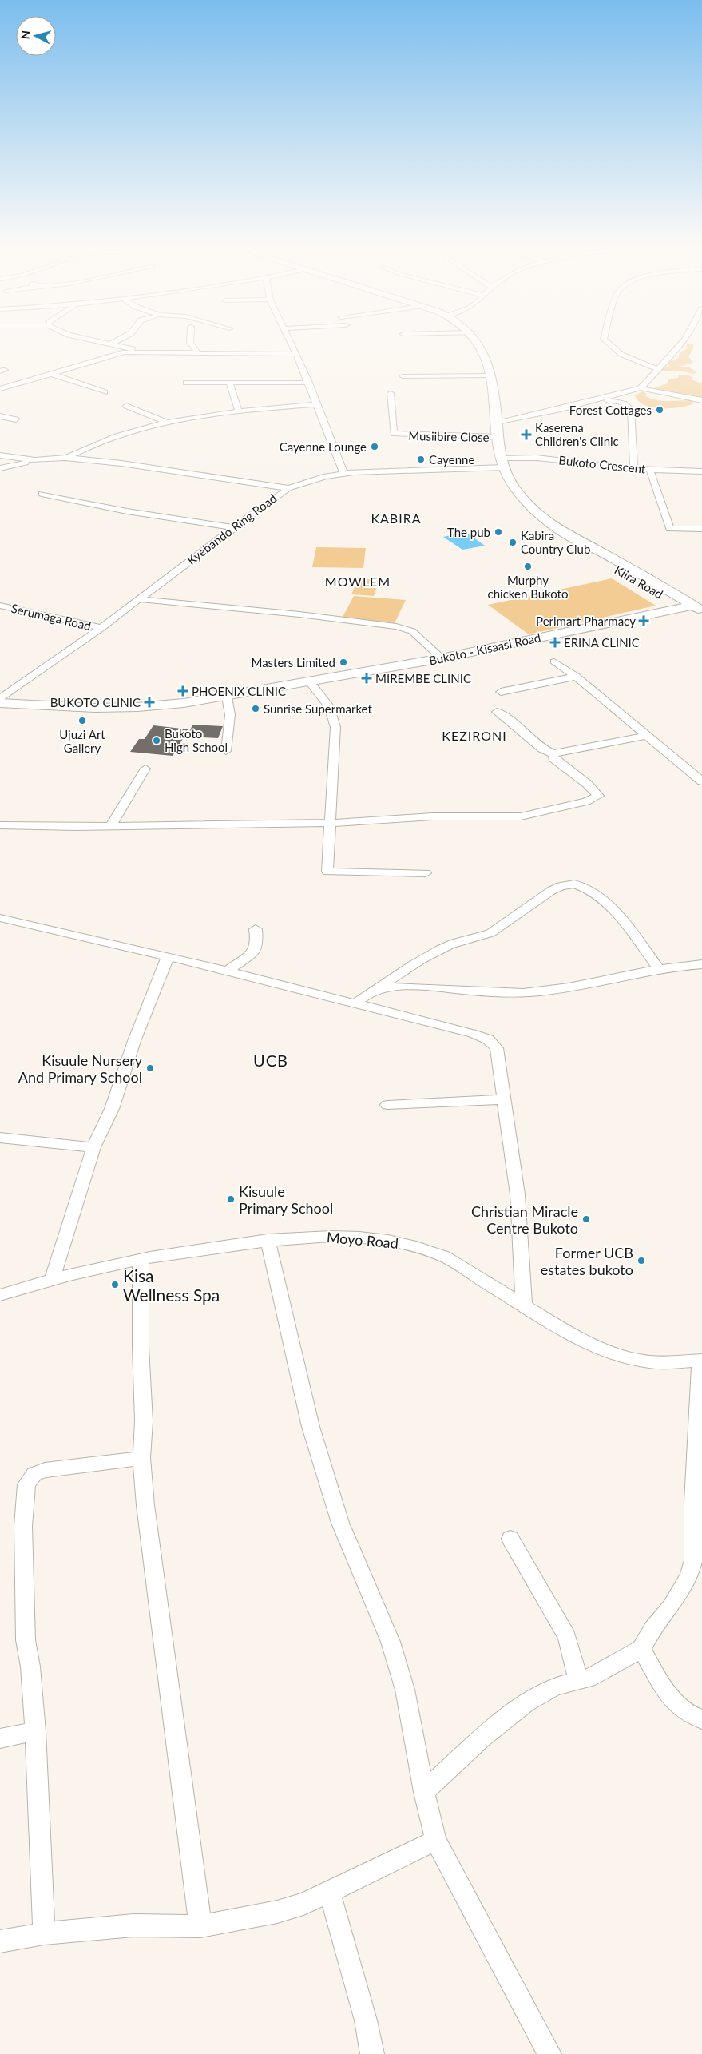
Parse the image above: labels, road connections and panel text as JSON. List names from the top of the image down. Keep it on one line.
{"streets":{"main road":["Kiira Road","Bukoto - Kisaasi Road"],"street":["Musiibire Close","Bukoto Crescent","Kyebando Ring Road","Serumaga Road","Moyo Road"]},"crossings":[["Musiibire Close","Kiira Road"],["Bukoto Crescent","Kyebando Ring Road"],["Bukoto Crescent","Kiira Road"],["Kyebando Ring Road","Kiira Road"],["Kyebando Ring Road","Serumaga Road"],["Kiira Road","Bukoto - Kisaasi Road"]],"districts":["KABIRA","MOWLEM","KEZIRONI","UCB"],"places":{"other":["Forest Cottages","Cayenne Lounge","Cayenne","The pub","Kabira Country Club","Murphy chicken Bukoto","Masters Limited","Sunrise Supermarket","Ujuzi Art Gallery","Bukoto High School","Kisuule Nursery And Primary School","Kisuule Primary School","Christian Miracle Centre Bukoto","Former UCB estates bukoto","Kisa Wellness Spa"],"health":["Kaserena Children's Clinic","Perlmart Pharmacy","ERINA CLINIC","MIREMBE CLINIC","PHOENIX CLINIC","BUKOTO CLINIC"]},"north":"left"}
